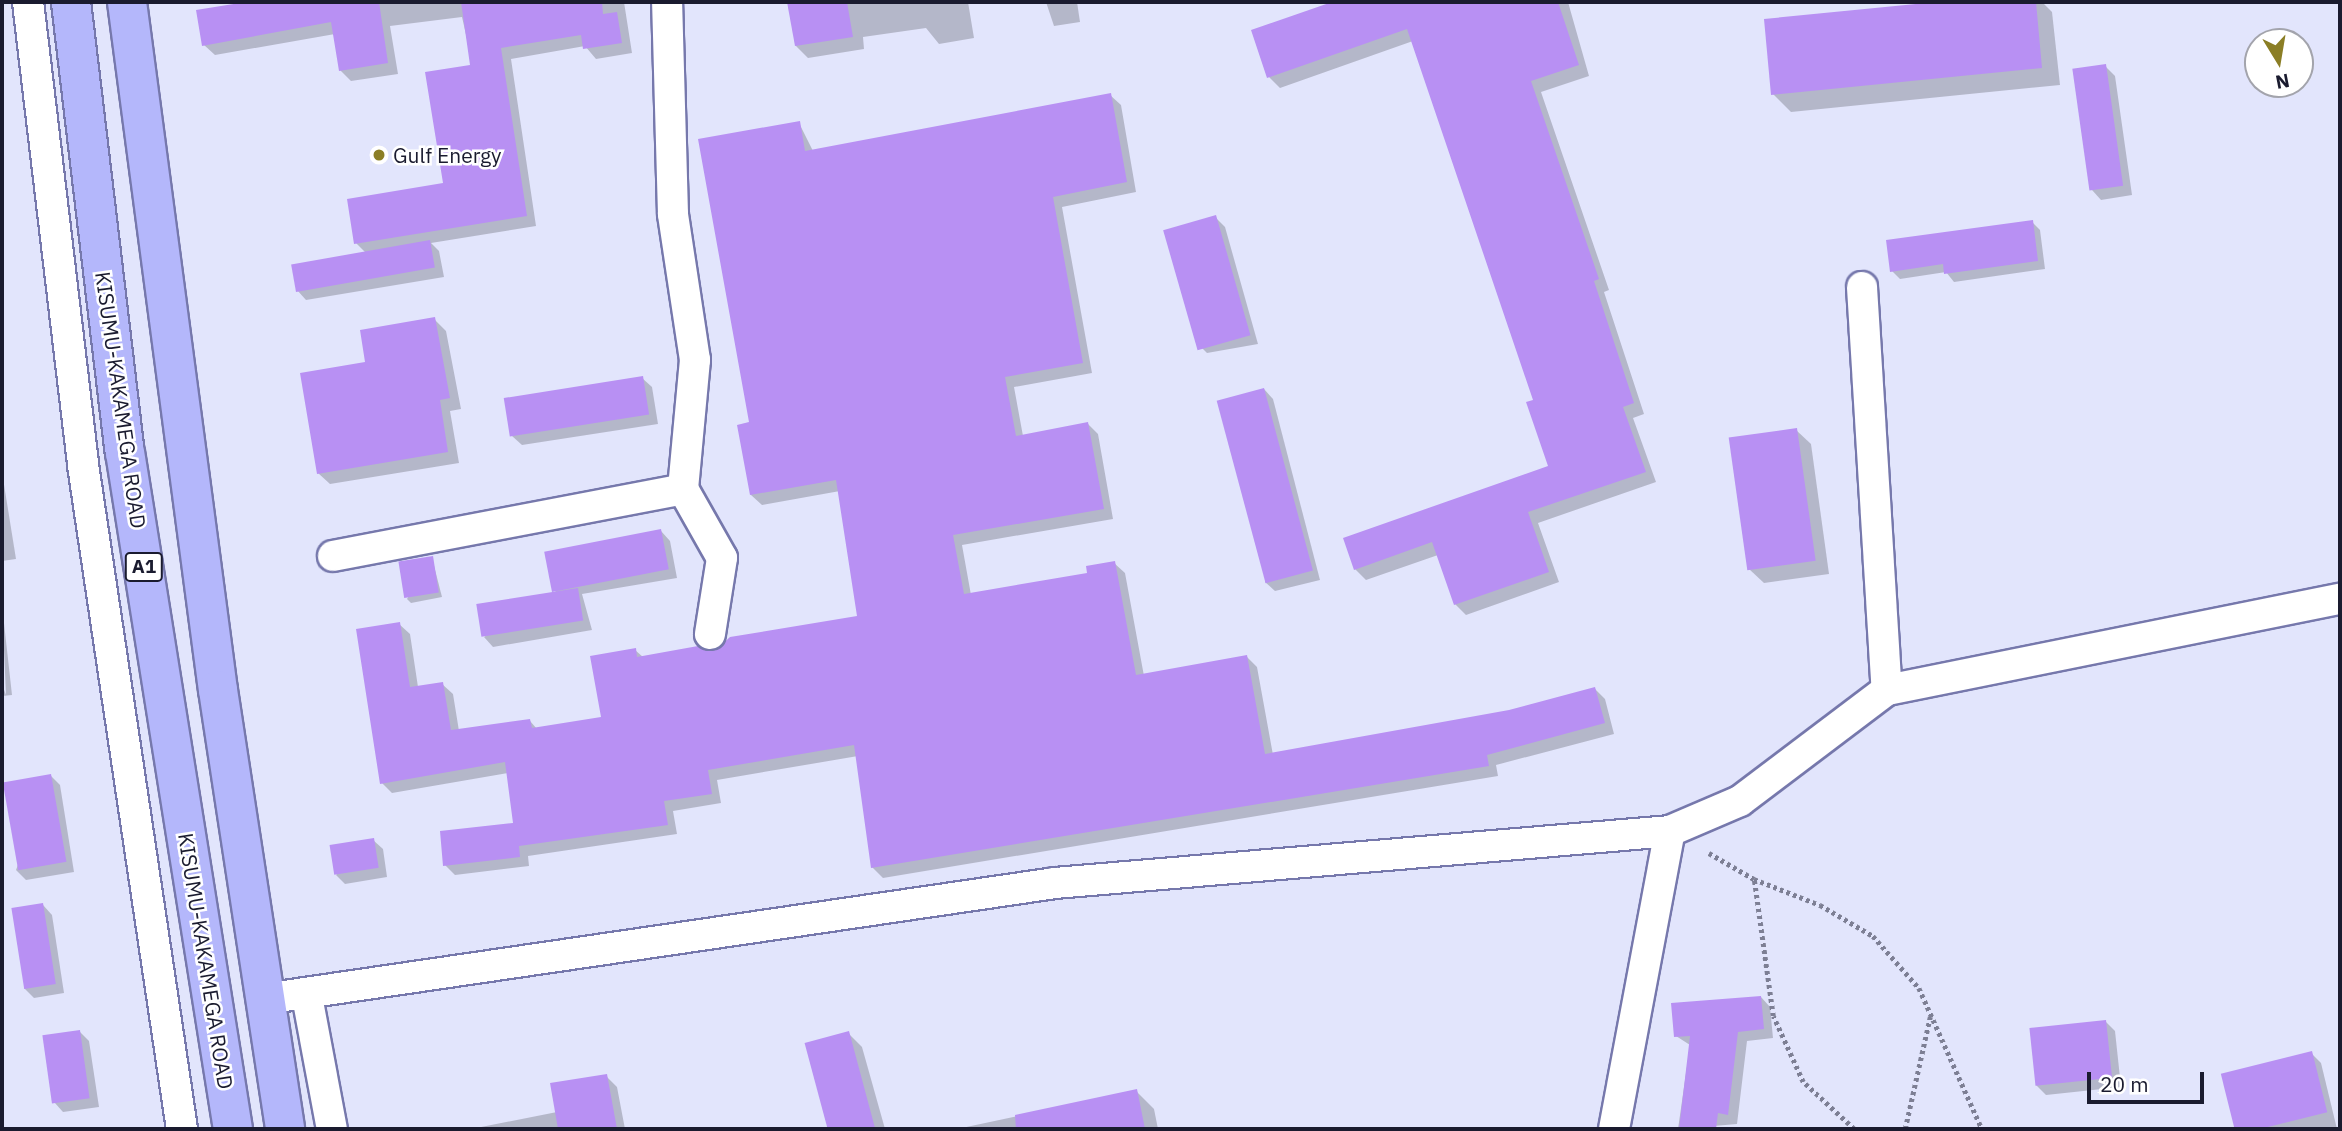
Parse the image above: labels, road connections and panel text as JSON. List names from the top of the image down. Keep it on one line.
{"streets":{"highway":["KISUMU-KAKAMEGA ROAD","A1"]},"places":["Gulf Energy"],"scale_bar":"20 m","north":"bottom"}
